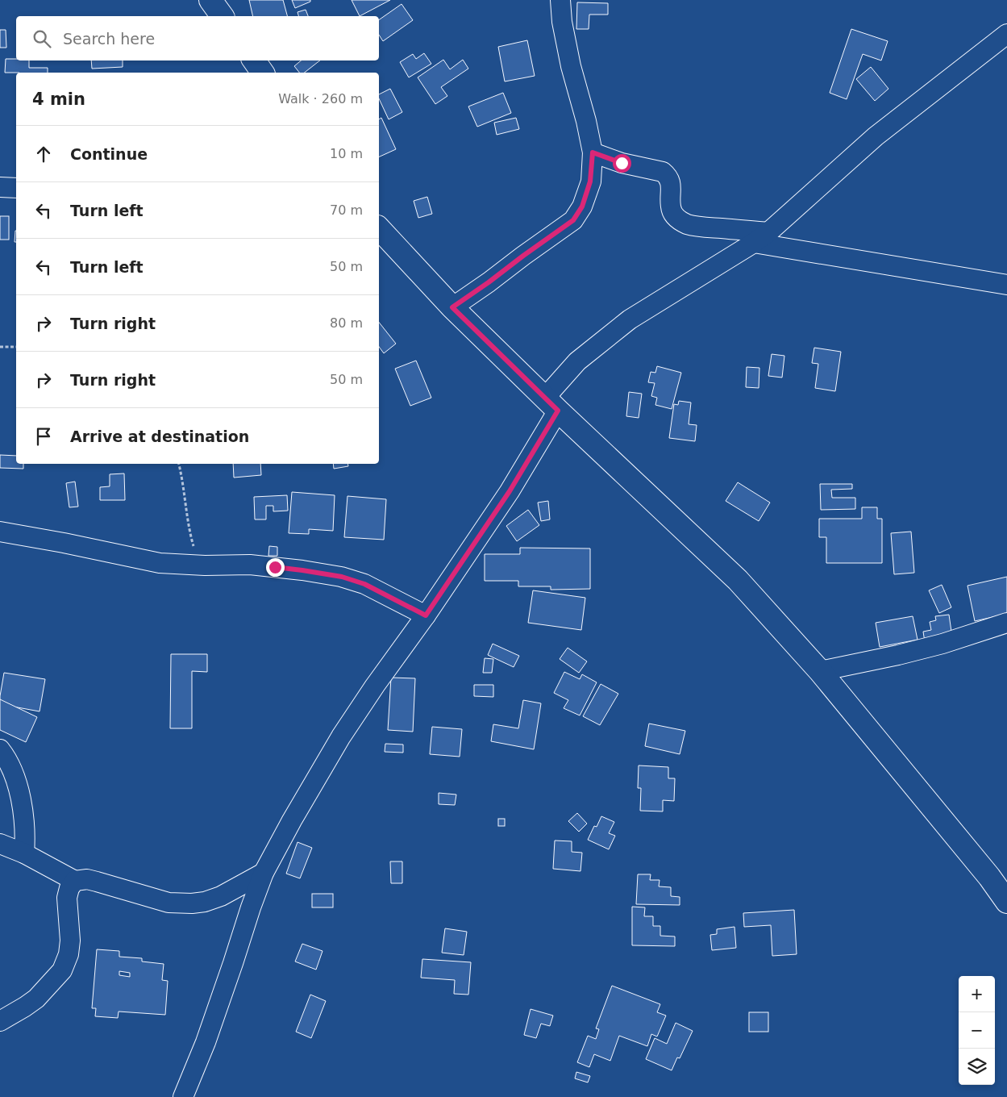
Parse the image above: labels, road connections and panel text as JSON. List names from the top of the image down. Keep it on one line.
{"page":{"search":"Search here","heading":["4 min","Walk · 260 m"],"list":[["Continue","10 m"],["Turn left","70 m"],["Turn left","50 m"],["Turn right","80 m"],["Turn right","50 m"],"Arrive at destination"],"map_buttons":["+","−"]}}
